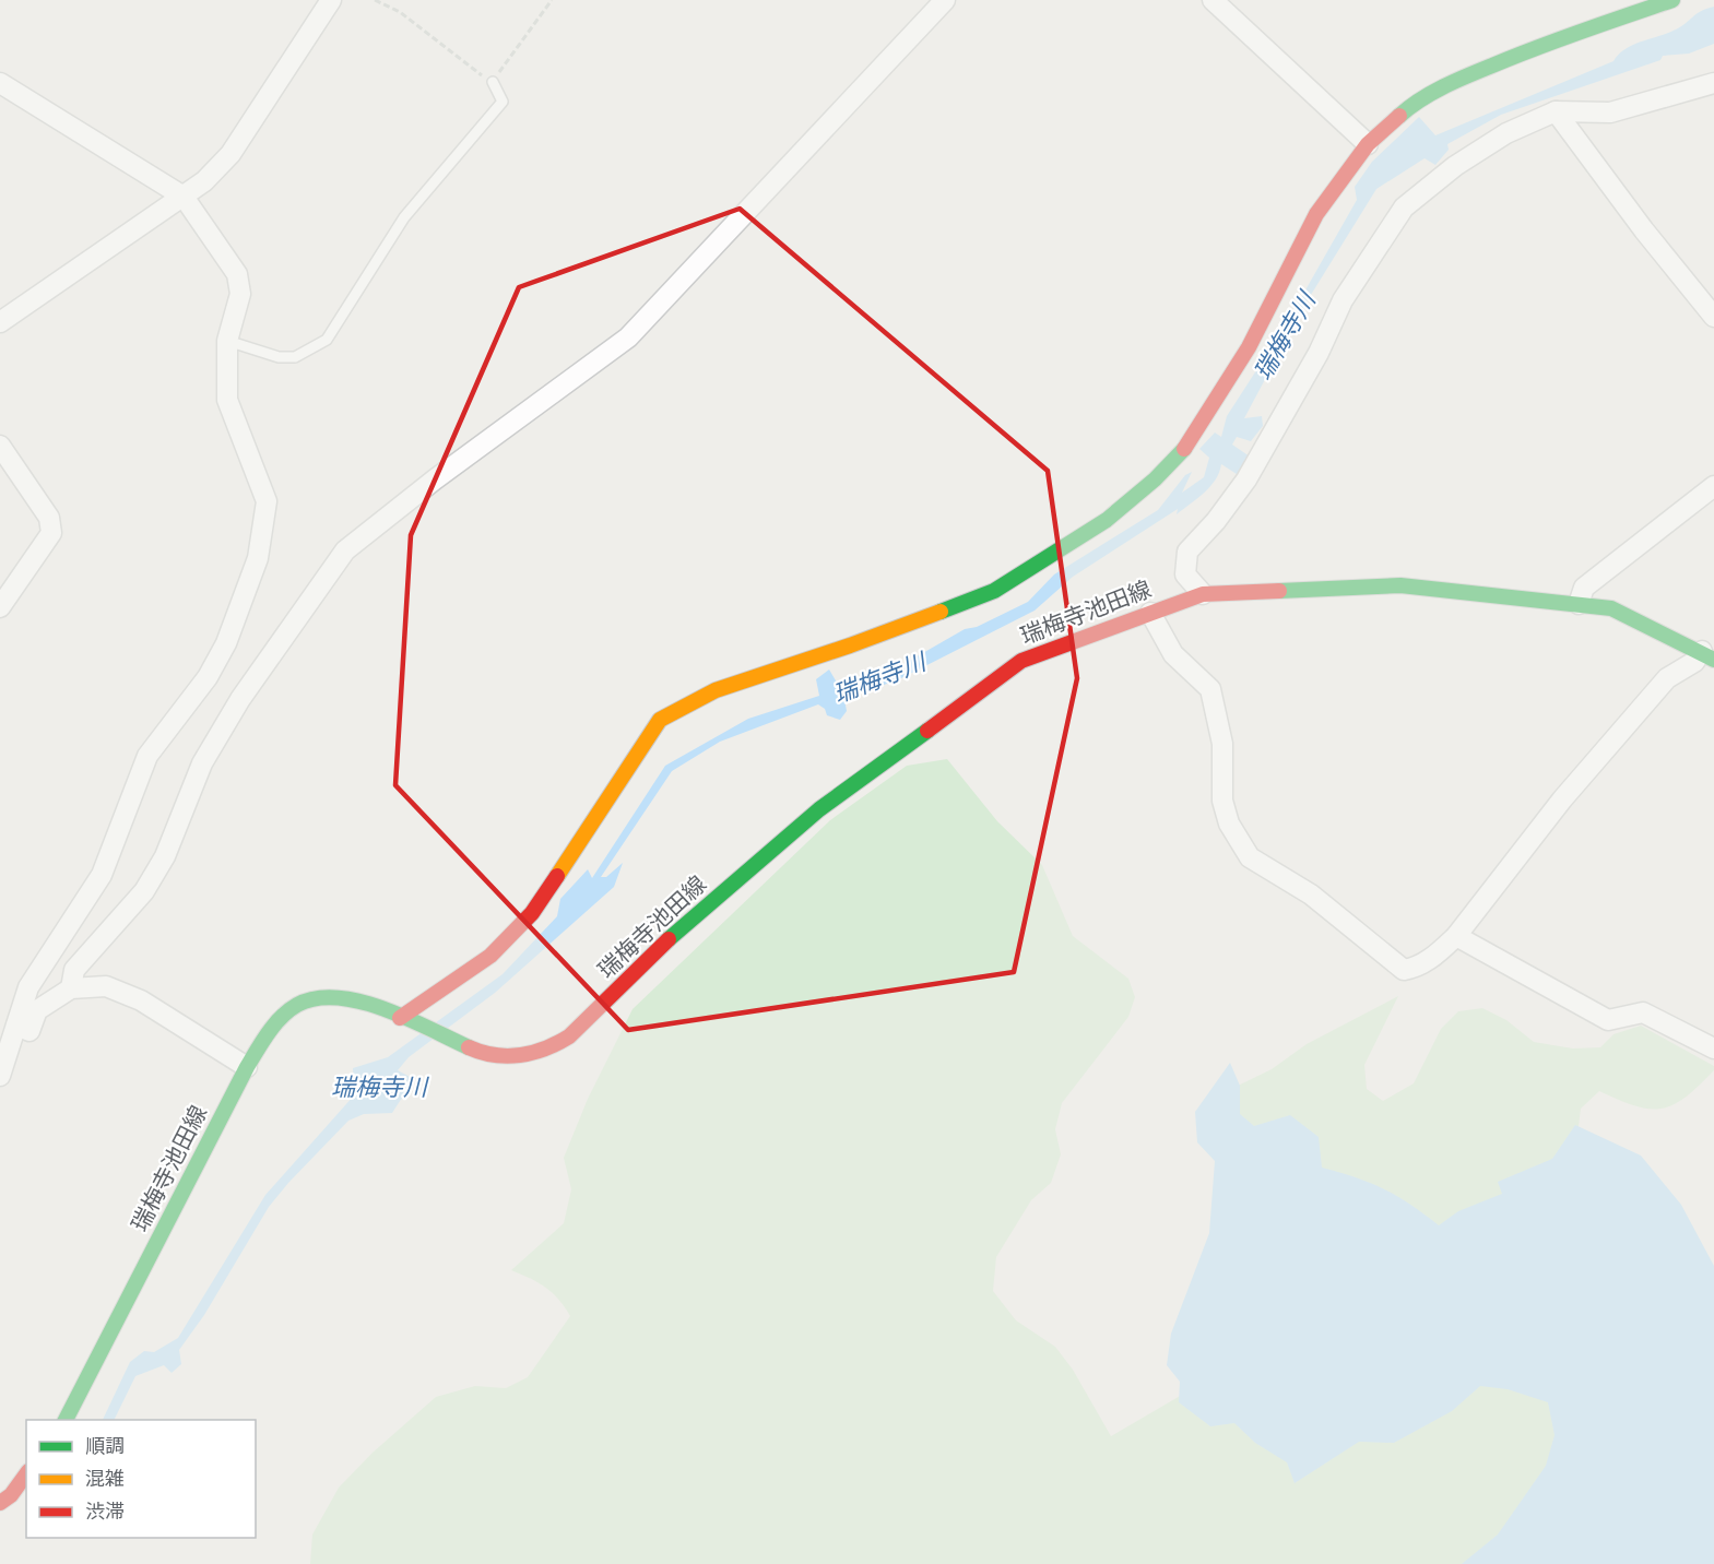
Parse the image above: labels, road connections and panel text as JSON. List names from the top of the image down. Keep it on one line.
{"streets":{"main road":["瑞梅寺池田線"]},"water":["瑞梅寺川"],"legend":["順調","混雑","渋滞"]}
